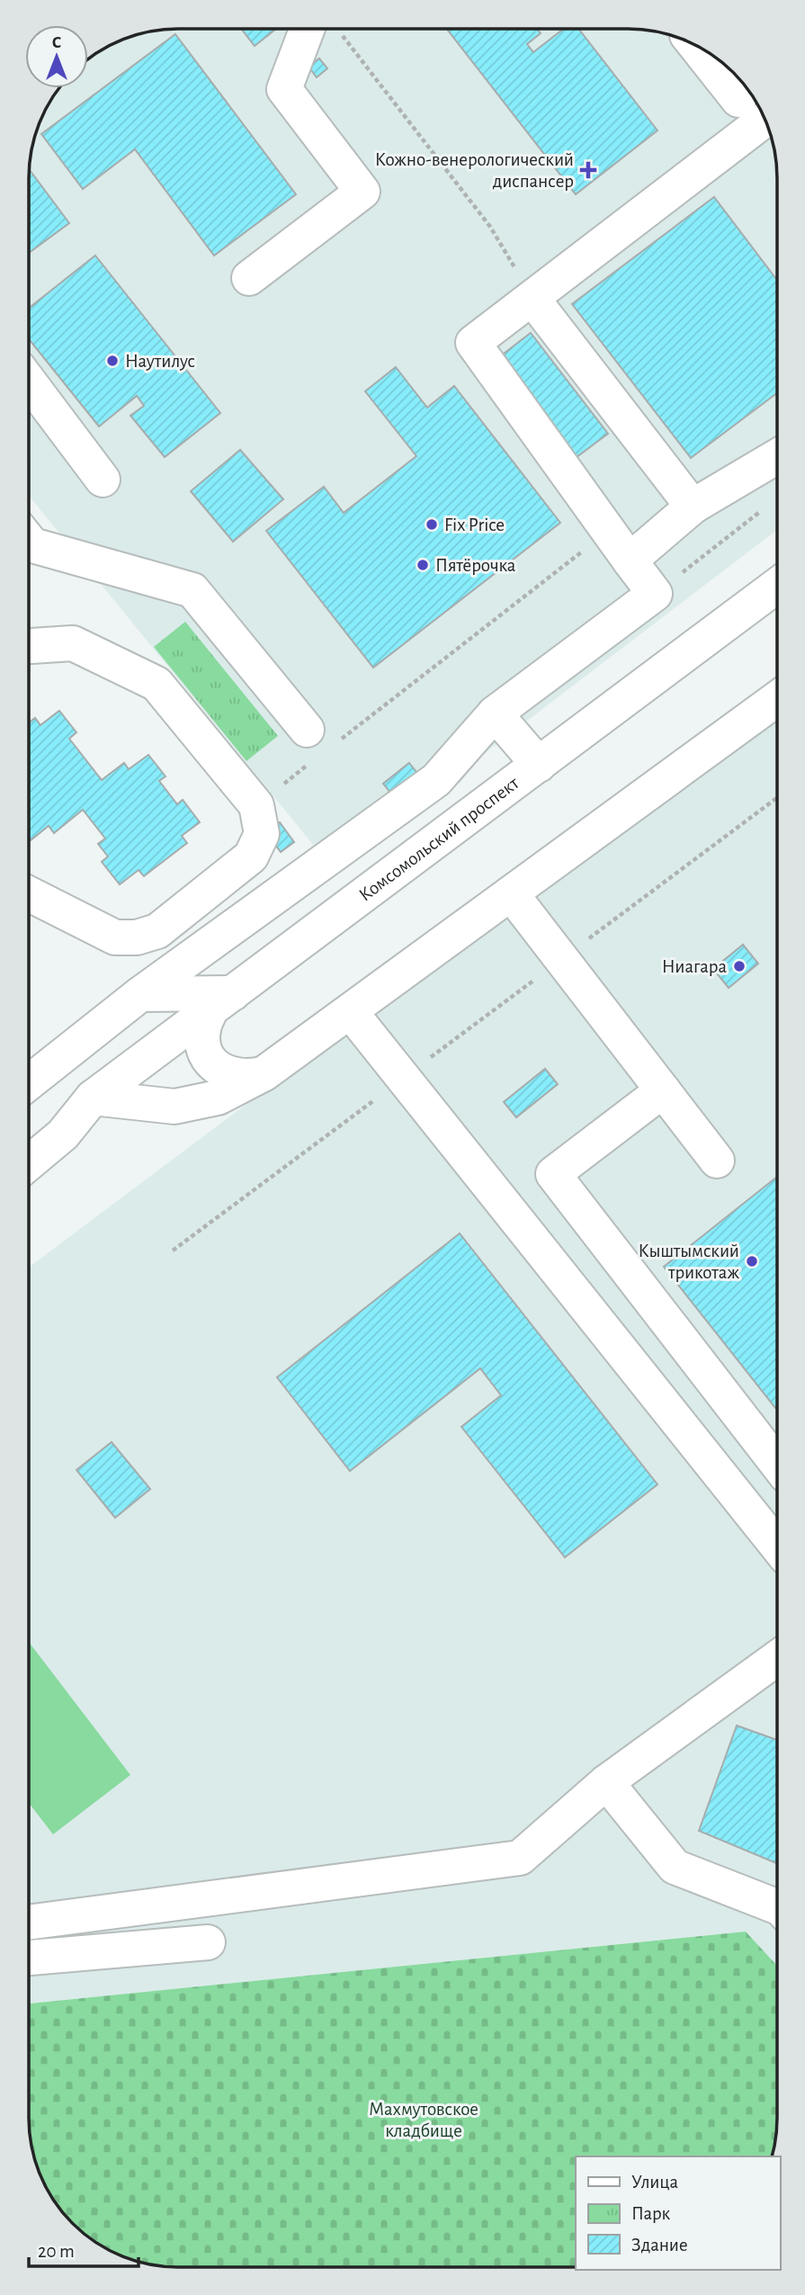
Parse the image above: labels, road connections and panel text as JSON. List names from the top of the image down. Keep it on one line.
{"streets":{"street":["Комсомольский проспект"]},"parks":["Махмутовское кладбище"],"places":{"health":["Кожно-венерологический диспансер"],"other":["Наутилус","Fix Price","Пятёрочка","Ниагара","Кыштымский трикотаж"]},"legend":["Улица","Парк","Здание"],"scale_bar":"20 m","north":"top"}
